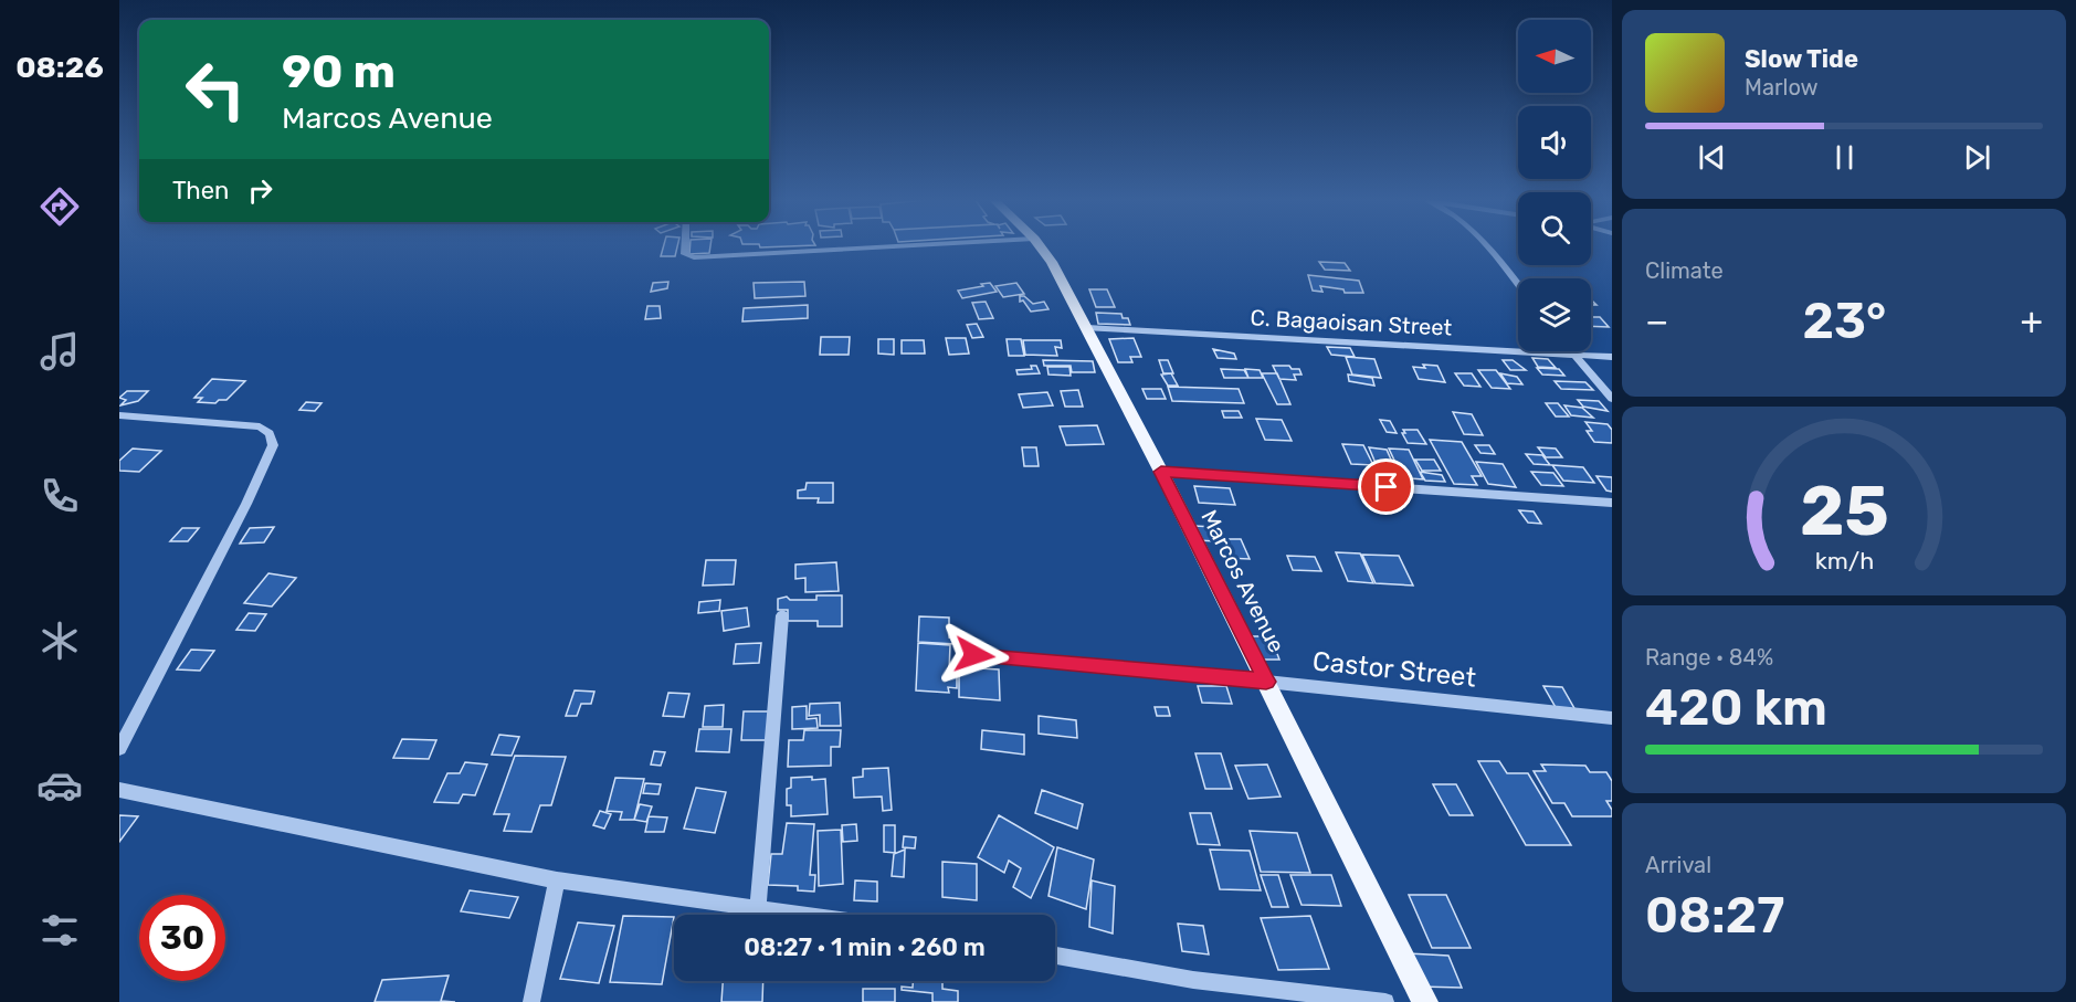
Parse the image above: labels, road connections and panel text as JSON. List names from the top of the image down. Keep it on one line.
{"streets":{"main road":["Marcos Avenue"],"street":["C. Bagaoisan Street","Castor Street"]},"crossings":[["C. Bagaoisan Street","Marcos Avenue"],["Marcos Avenue","Castor Street"]],"north":"left","page":{"tabs":"08:26","turn":["90 m","Marcos Avenue"],"song":["Slow Tide","Marlow"],"then":"Then","tile":["Climate",["Range · 84%","420 km"],["Arrival","08:27"]],"heat":["−","23°","+"],"limit":"30","trip":"08:27 · 1 min · 260 m","gauge":["25","km/h"]}}
